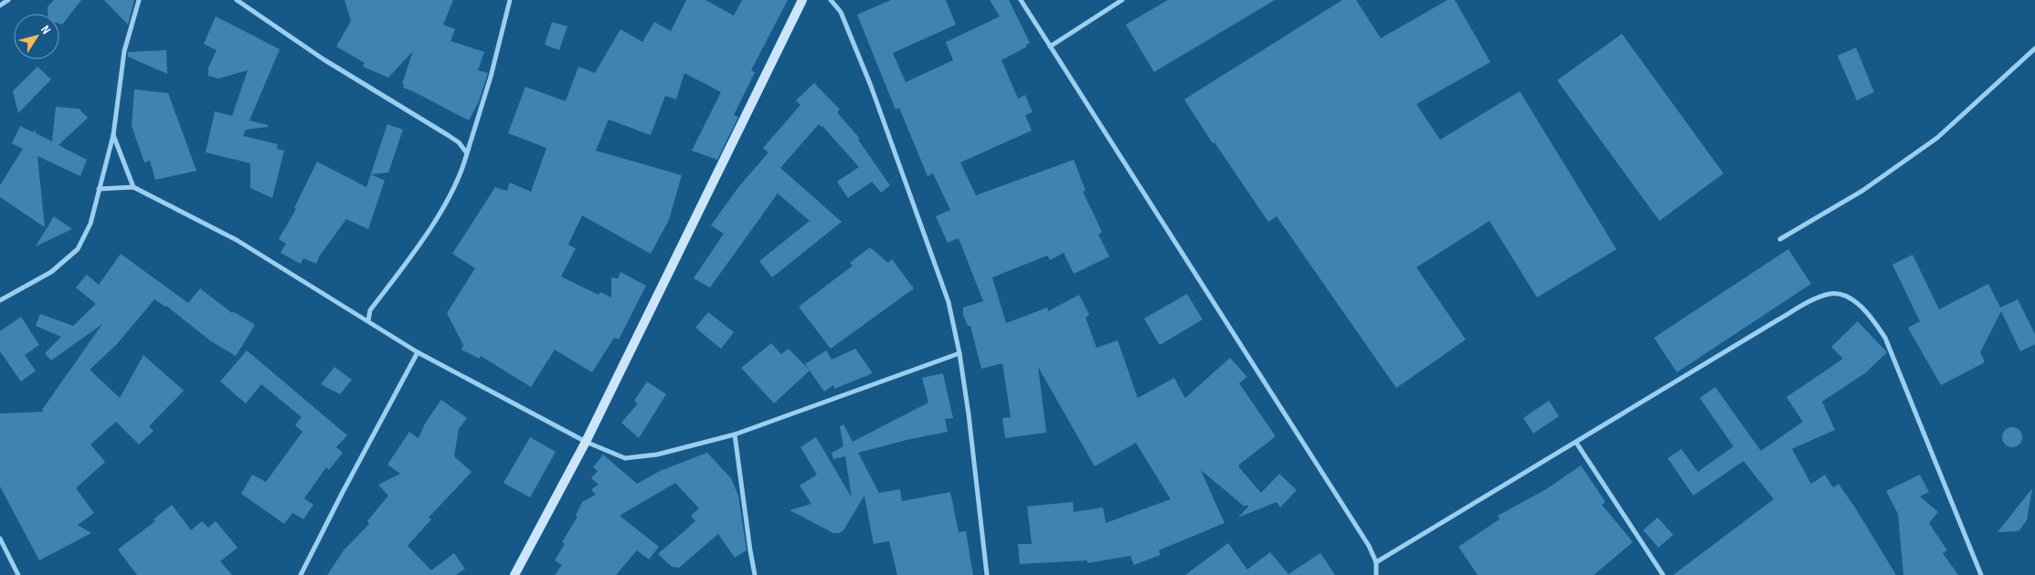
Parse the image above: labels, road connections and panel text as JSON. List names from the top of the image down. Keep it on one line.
{"north":"top right"}
